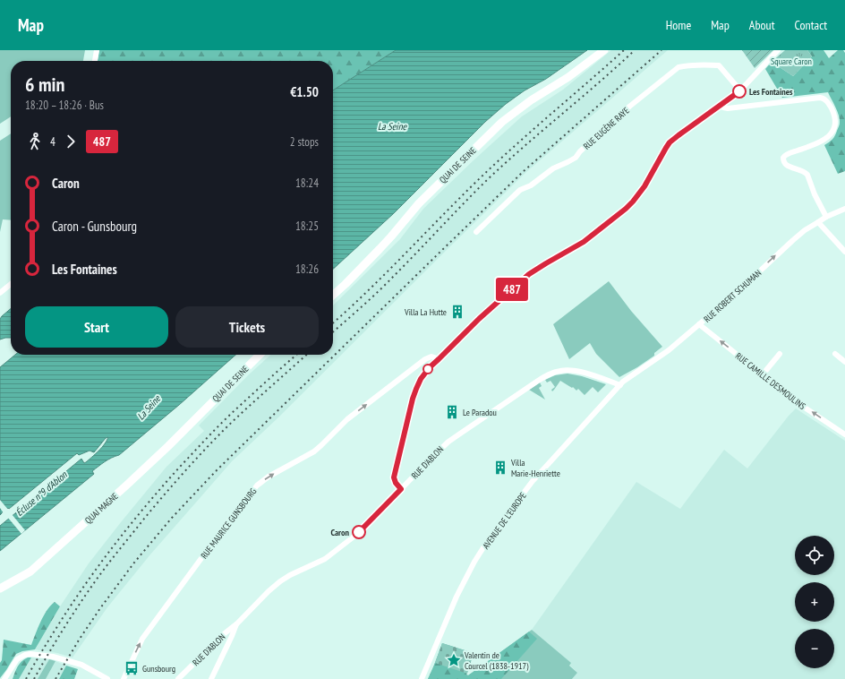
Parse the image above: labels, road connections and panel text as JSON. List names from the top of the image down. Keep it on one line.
{"streets":{"main road":["QUAI DE SEINE","QUAI MAGNE"],"street":["RUE EUGÈNE RAYE","RUE ROBERT SCHUMAN","RUE CAMILLE DESMOULINS","RUE D'ABLON","AVENUE DE L'EUROPE","RUE MAURICE GUNSBOURG"]},"crossings":[["QUAI DE SEINE","QUAI MAGNE"],["RUE ROBERT SCHUMAN","RUE CAMILLE DESMOULINS"],["RUE ROBERT SCHUMAN","RUE D'ABLON"],["RUE ROBERT SCHUMAN","AVENUE DE L'EUROPE"],["RUE D'ABLON","AVENUE DE L'EUROPE"]],"one_way":["RUE ROBERT SCHUMAN","RUE CAMILLE DESMOULINS","RUE MAURICE GUNSBOURG"],"water":["La Seine","Écluse n°9 d'Ablon"],"parks":["Square Caron"],"places":{"other":["Les Fontaines","Caron"],"building":["Villa La Hutte","Le Paradou","Villa Marie-Henriette"],"place":["Valentin de Courcel (1838-1917)"],"bus stop":["Gunsbourg"]},"lines":["bus line 487"],"page":{"header":"Map","nav":["Home","Map","About","Contact"],"on_map":"487","heading":["6 min","18:20 – 18:26 · Bus","€1.50"],"legs":["4","487","2 stops"],"list":[{"name":"Caron","value":"18:24"},{"name":"Caron - Gunsbourg","value":"18:25"},{"name":"Les Fontaines","value":"18:26"}],"buttons":["Start","Tickets"],"map_buttons":["+","−"]}}
